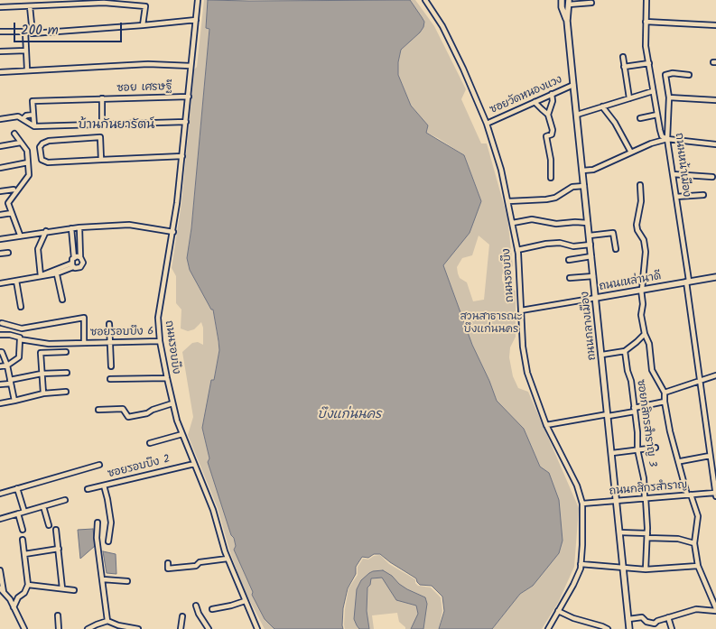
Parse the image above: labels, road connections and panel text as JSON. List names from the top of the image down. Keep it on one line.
{"streets":{"main road":["ถนนเหล่านาดี","ถนนกลางเมือง"],"street":["ซอย เศรษฐี","ซอยวัดหนองแวง","ถนนหน้าเมือง","ถนนรอบบึง","ซอยรอบบึง 6","ซอยกสิกรสำราญ 3","ซอยรอบบึง 2","ถนนกสิกรสำราญ"]},"crossings":[["ซอย เศรษฐี","ถนนรอบบึง"],["ซอยวัดหนองแวง","ถนนรอบบึง"],["ซอยวัดหนองแวง","ถนนกลางเมือง"],["ถนนหน้าเมือง","ถนนเหล่านาดี"],["ถนนหน้าเมือง","ถนนกสิกรสำราญ"],["ถนนรอบบึง","ถนนเหล่านาดี"],["ถนนรอบบึง","ซอยรอบบึง 6"],["ถนนรอบบึง","ซอยรอบบึง 2"],["ถนนรอบบึง","ถนนกสิกรสำราญ"],["ถนนเหล่านาดี","ถนนกลางเมือง"],["ถนนกลางเมือง","ถนนกสิกรสำราญ"],["ซอยกสิกรสำราญ 3","ถนนกสิกรสำราญ"]],"districts":["บ้านกันยารัตน์"],"water":["บึงแก่นนคร"],"parks":["สวนสาธารณะ บึงแก่นนคร"],"scale_bar":"200 m"}
